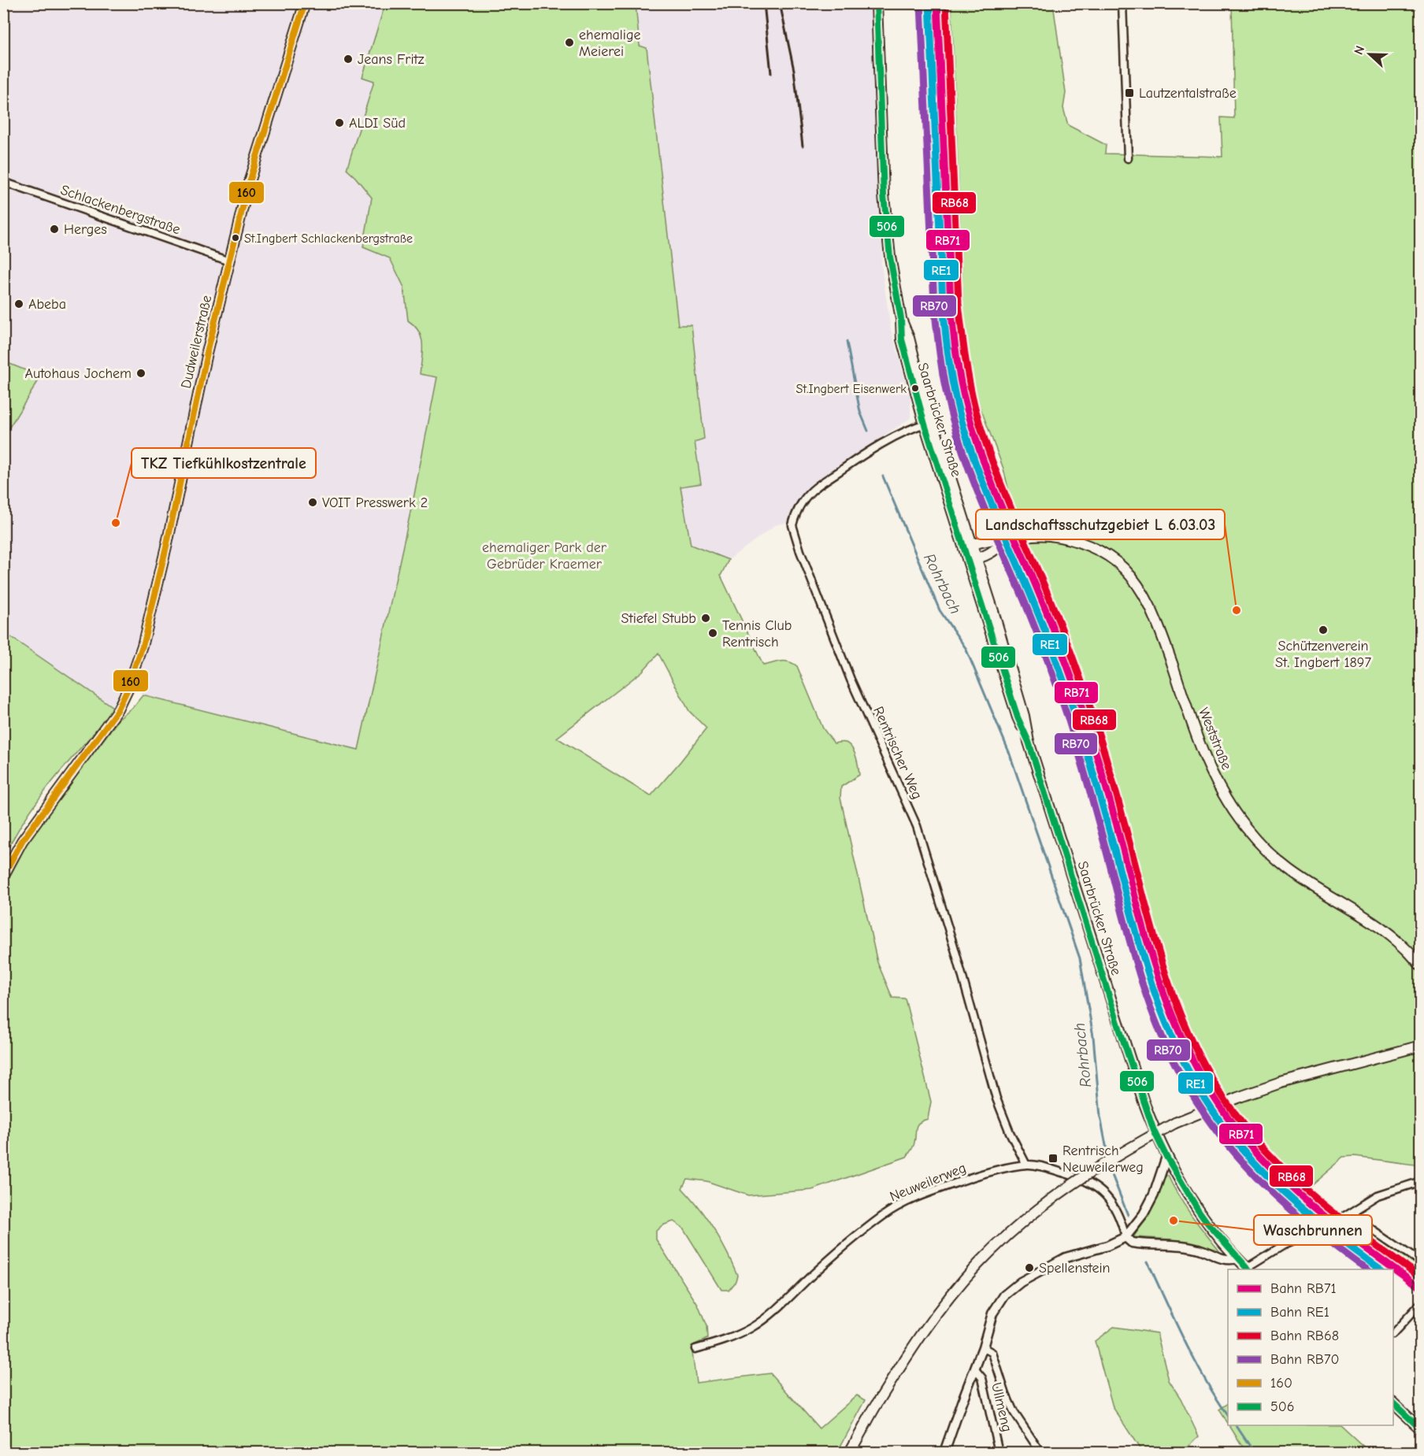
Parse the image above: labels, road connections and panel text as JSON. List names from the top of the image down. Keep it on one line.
{"streets":{"main road":["Dudweilerstraße","Saarbrücker Straße","Weststraße"],"street":["Schlackenbergstraße","Rentrischer Weg","Neuweilerweg","Ullmeng"]},"crossings":[["Schlackenbergstraße","Dudweilerstraße"],["Saarbrücker Straße","Weststraße"],["Saarbrücker Straße","Rentrischer Weg"],["Rentrischer Weg","Neuweilerweg"]],"water":["Rohrbach"],"parks":["ehemaliger Park der Gebrüder Kraemer"],"places":{"other":["ehemalige Meierei","Jeans Fritz","ALDI Süd","Herges","St.Ingbert Schlackenbergstraße","Abeba","Autohaus Jochem","St.Ingbert Eisenwerk","VOIT Presswerk 2","TKZ Tiefkühlkostzentrale","Landschaftsschutzgebiet L 6.03.03","Stiefel Stubb","Schützenverein St. Ingbert 1897","Tennis Club Rentrisch","Waschbrunnen","Spellenstein"],"transit":["Lautzentalstraße","Rentrisch Neuweilerweg"]},"lines":["rail line RB71","rail line RE1","rail line RB68","transit line 160","transit line 506","rail line RB70"],"legend":["Bahn RB71","Bahn RE1","Bahn RB68","Bahn RB70","160","506"],"north":"left"}
